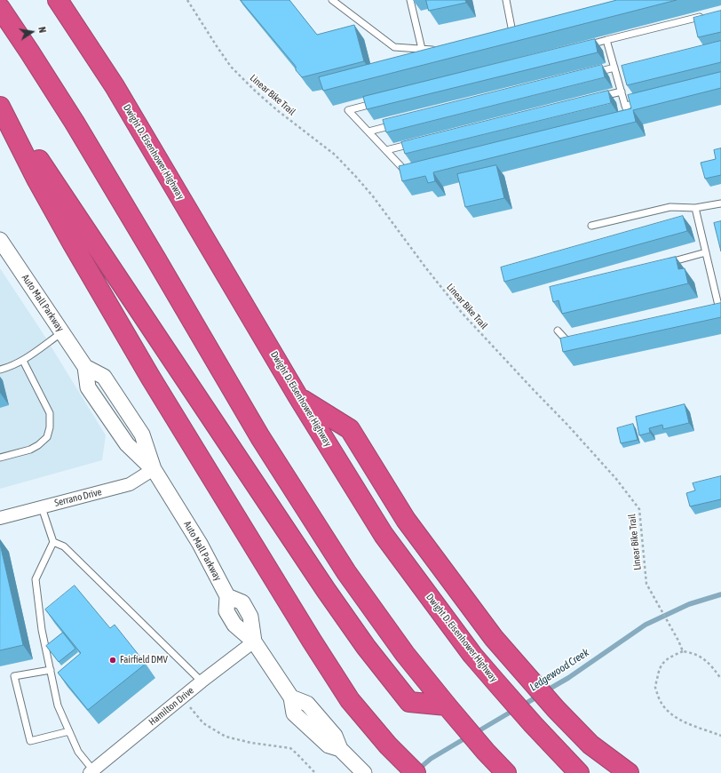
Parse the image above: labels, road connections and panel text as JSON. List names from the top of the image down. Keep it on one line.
{"streets":{"highway":["Dwight D. Eisenhower Highway"],"street":["Auto Mall Parkway","Serrano Drive","Hamilton Drive"],"path":["Linear Bike Trail"]},"crossings":[["Auto Mall Parkway","Serrano Drive"],["Auto Mall Parkway","Hamilton Drive"]],"water":["Ledgewood Creek"],"places":["Fairfield DMV"],"north":"right"}
